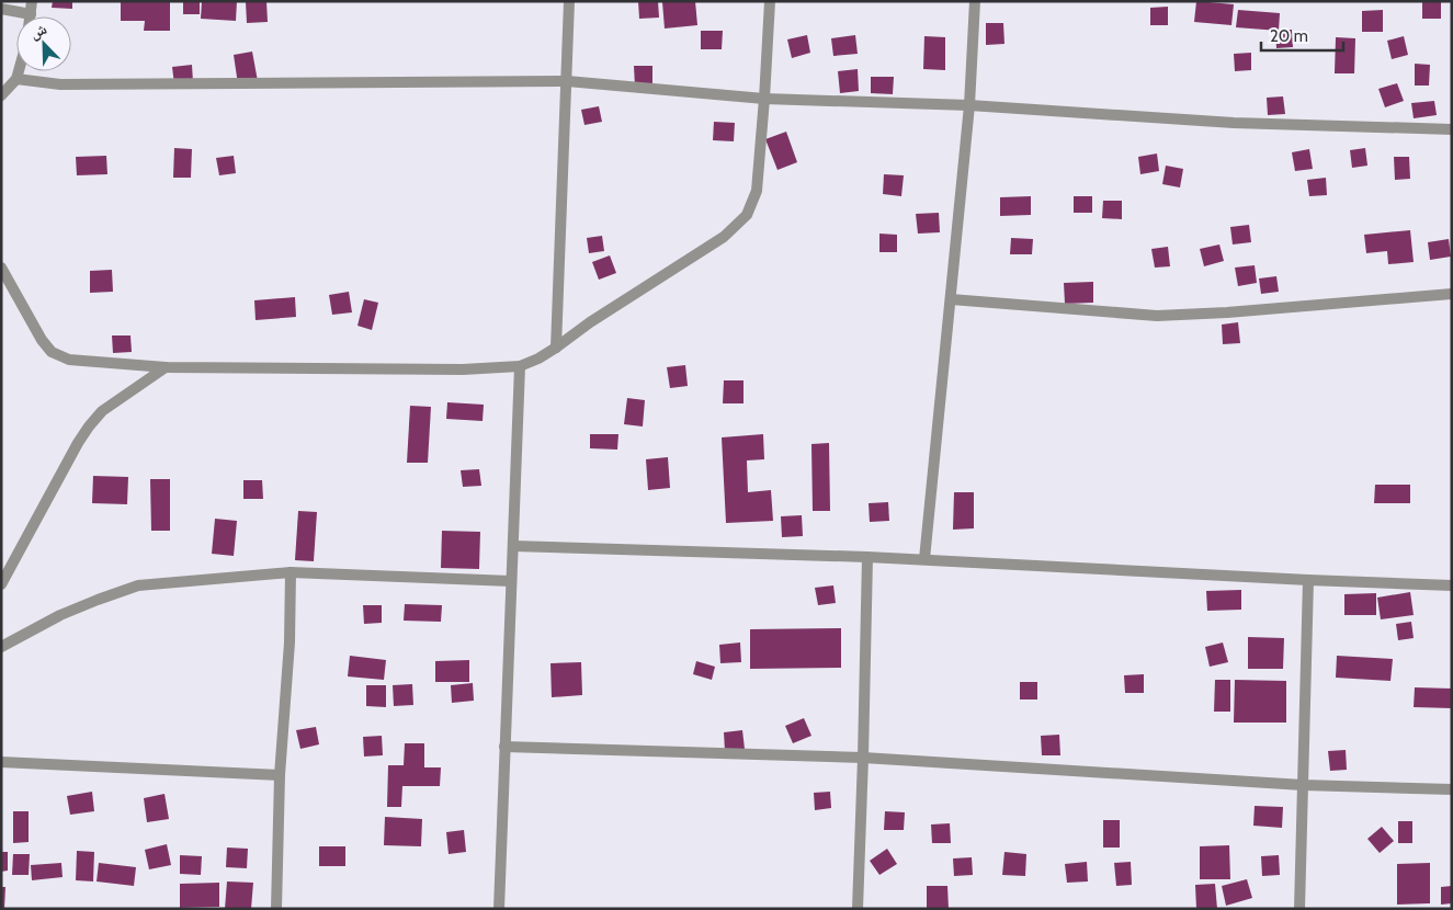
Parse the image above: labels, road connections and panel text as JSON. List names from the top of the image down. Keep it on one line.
{"scale_bar":"20 m","north":"top left"}
